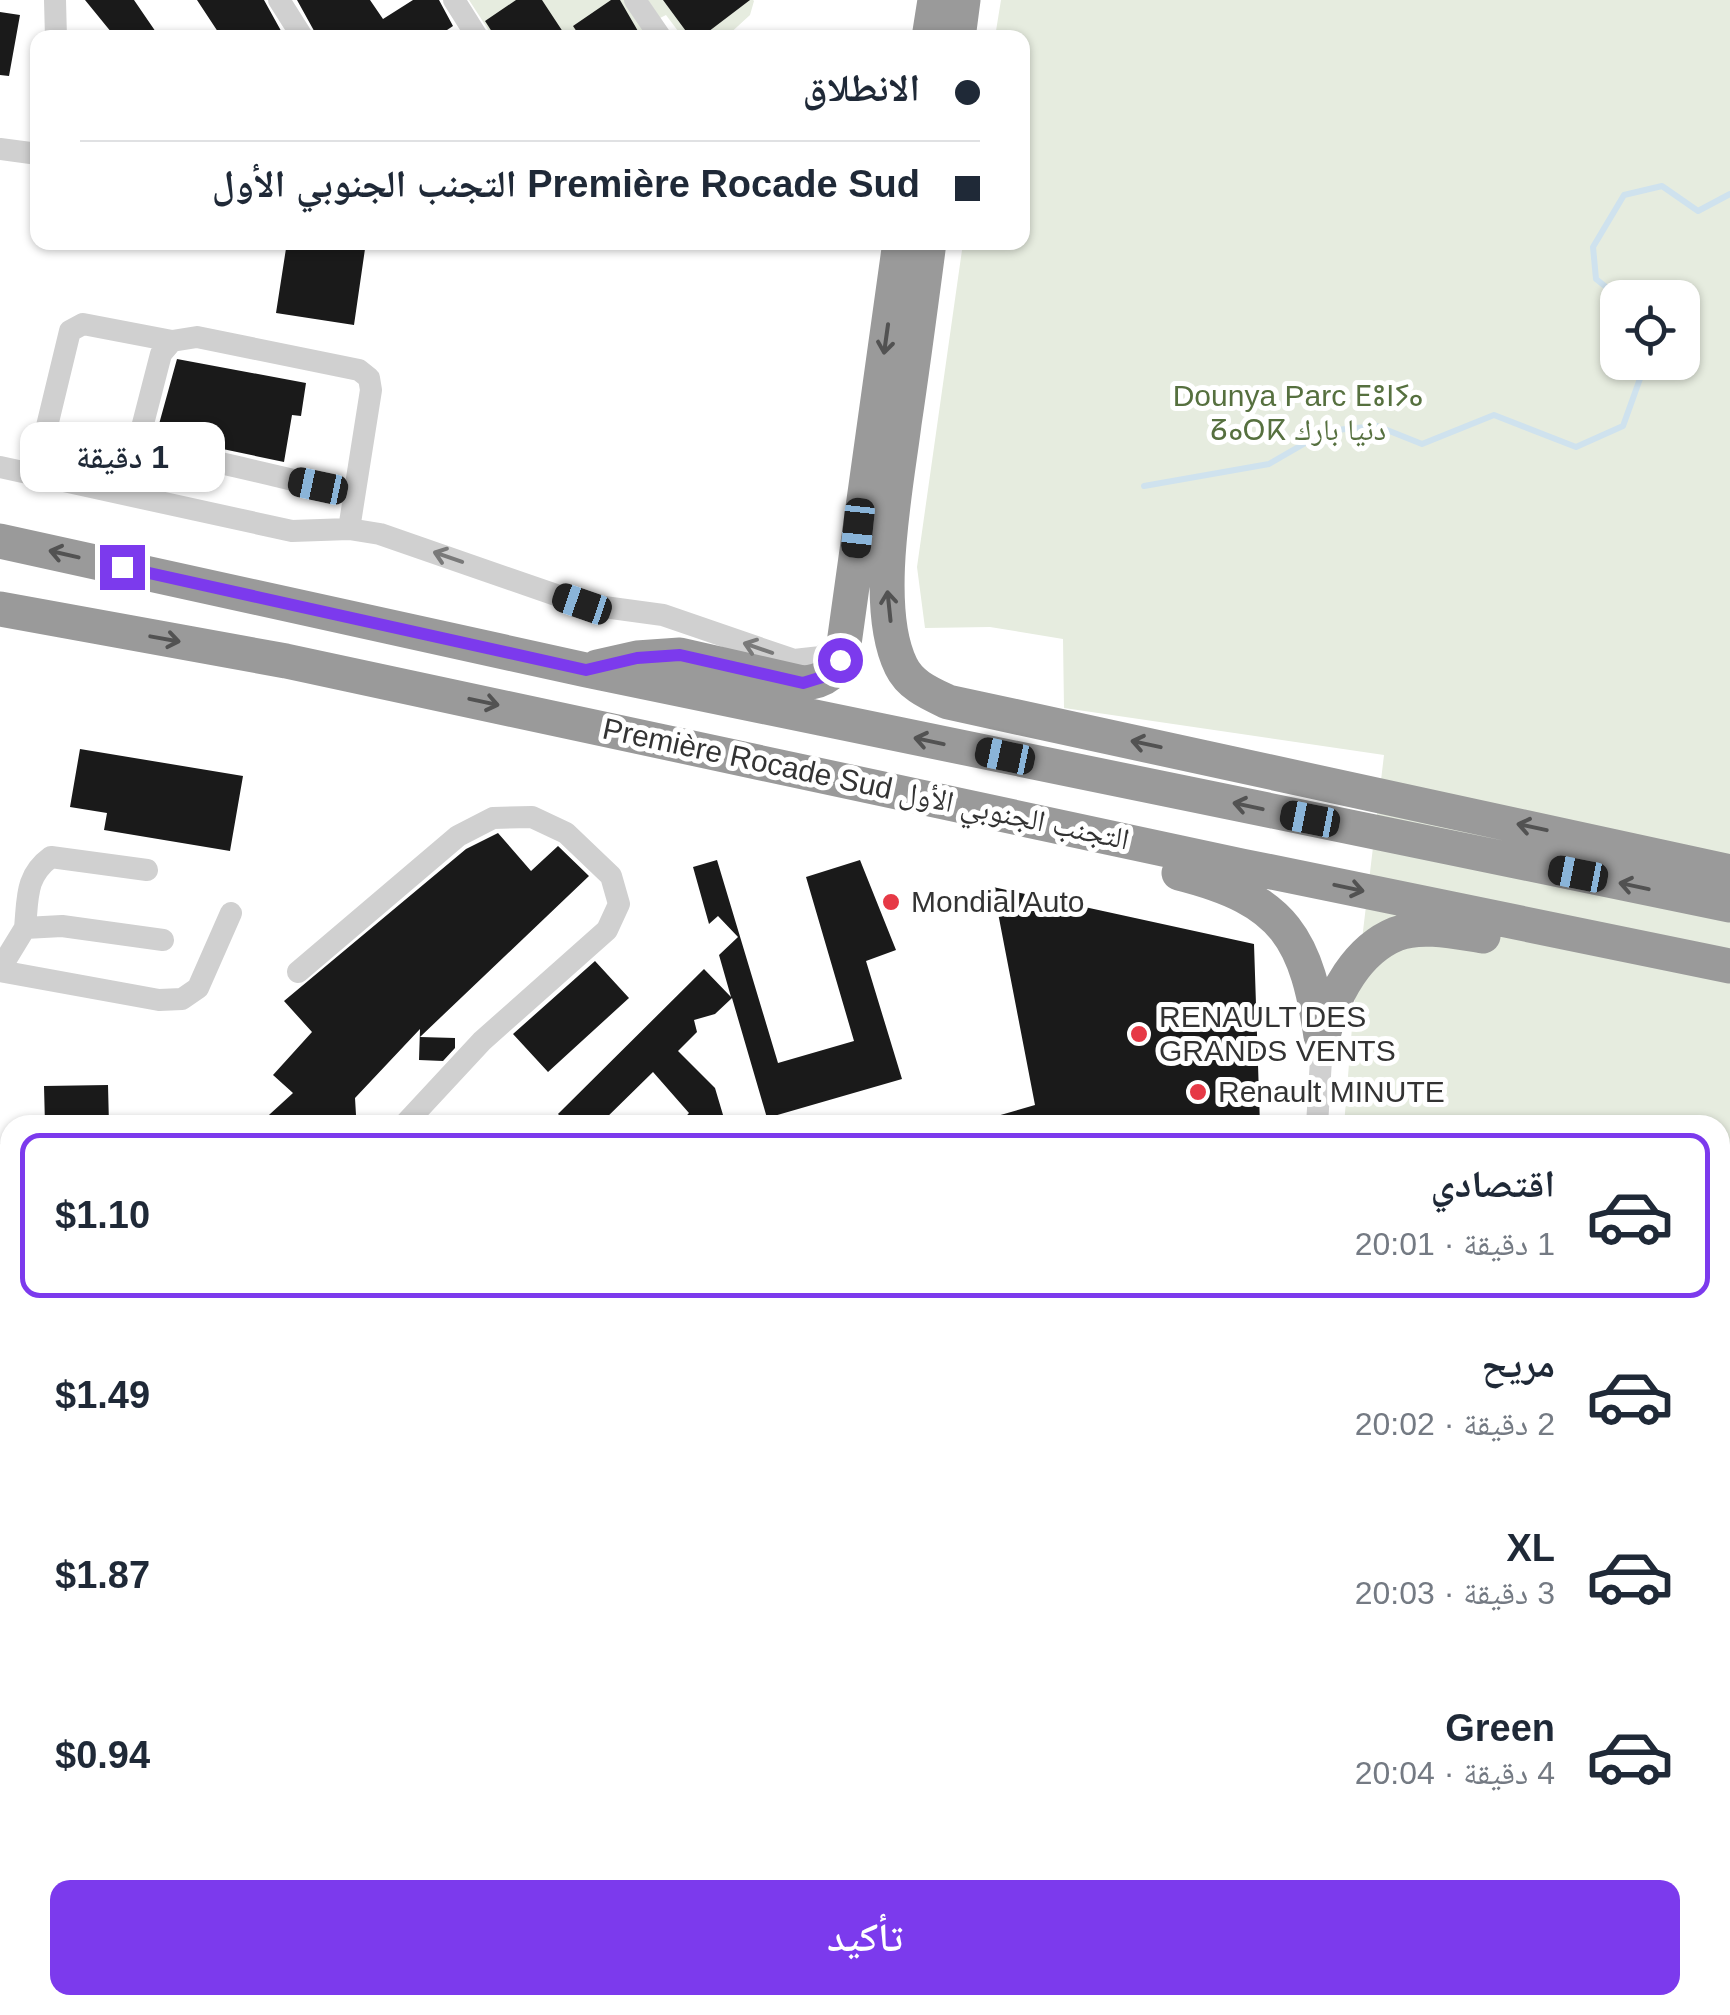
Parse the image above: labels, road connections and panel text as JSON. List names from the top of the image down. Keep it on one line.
{"streets":{"highway":["Première Rocade Sud التجنب الجنوبي الأول"]},"parks":["Dounya Parc ⴹⵓⵏⵢⴰ ⵒⴰⵔⴽ دنيا بارك"],"places":["Mondial Auto","RENAULT DES GRANDS VENTS","Renault MINUTE"],"page":{"banner":["الانطلاق","Première Rocade Sud التجنب الجنوبي الأول"],"bubble":"1 دقيقة","list":[{"name":"اقتصادي","note":"1 دقيقة · 20:01","value":"$1.10"},{"name":"مريح","note":"2 دقيقة · 20:02","value":"$1.49"},{"name":"XL","note":"3 دقيقة · 20:03","value":"$1.87"},{"name":"Green","note":"4 دقيقة · 20:04","value":"$0.94"}],"buttons":"تأكيد"}}
